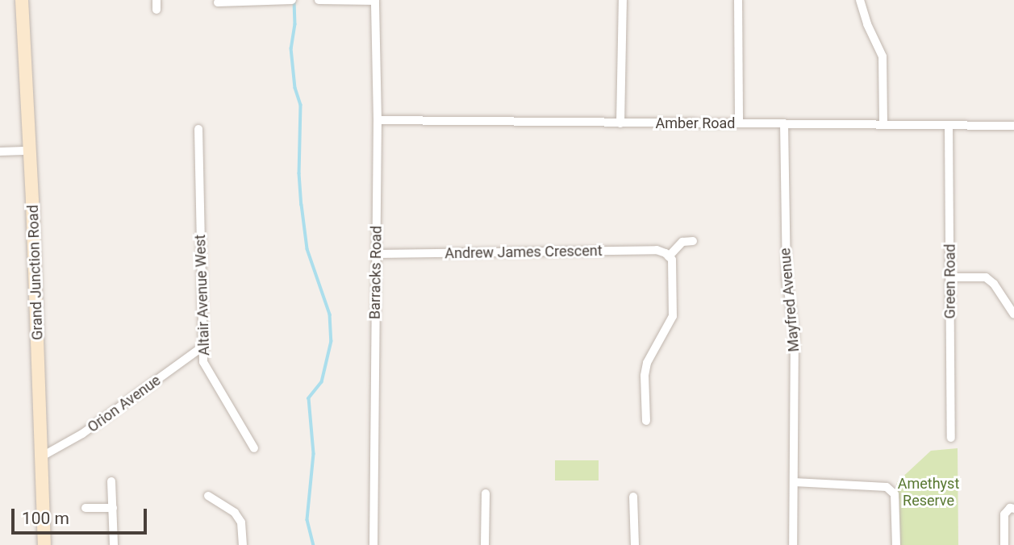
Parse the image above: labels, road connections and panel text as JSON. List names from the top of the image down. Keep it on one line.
{"streets":{"main road":["Grand Junction Road"],"street":["Amber Road","Andrew James Crescent","Barracks Road","Green Road","Altair Avenue West","Mayfred Avenue","Orion Avenue"]},"crossings":[["Amber Road","Barracks Road"],["Amber Road","Green Road"],["Amber Road","Mayfred Avenue"],["Andrew James Crescent","Barracks Road"],["Grand Junction Road","Orion Avenue"],["Altair Avenue West","Orion Avenue"]],"parks":["Amethyst Reserve"],"scale_bar":"100 m"}
